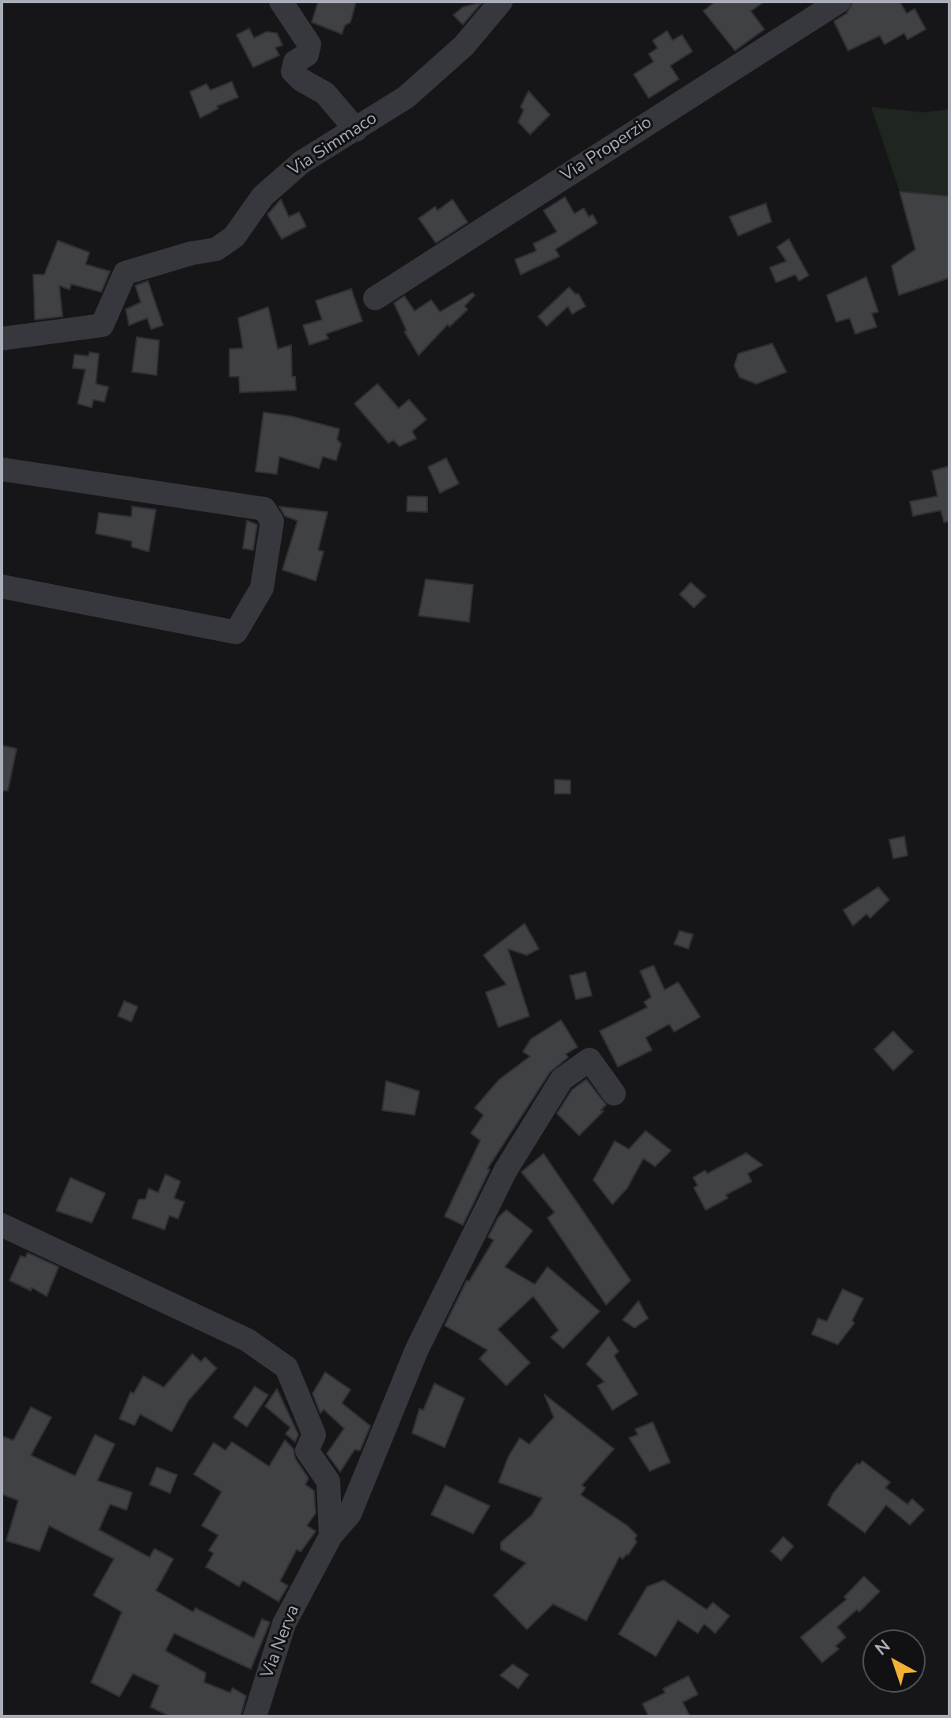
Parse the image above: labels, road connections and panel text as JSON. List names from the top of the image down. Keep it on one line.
{"streets":{"street":["Via Simmaco","Via Properzio","Via Nerva"]},"north":"top left"}
